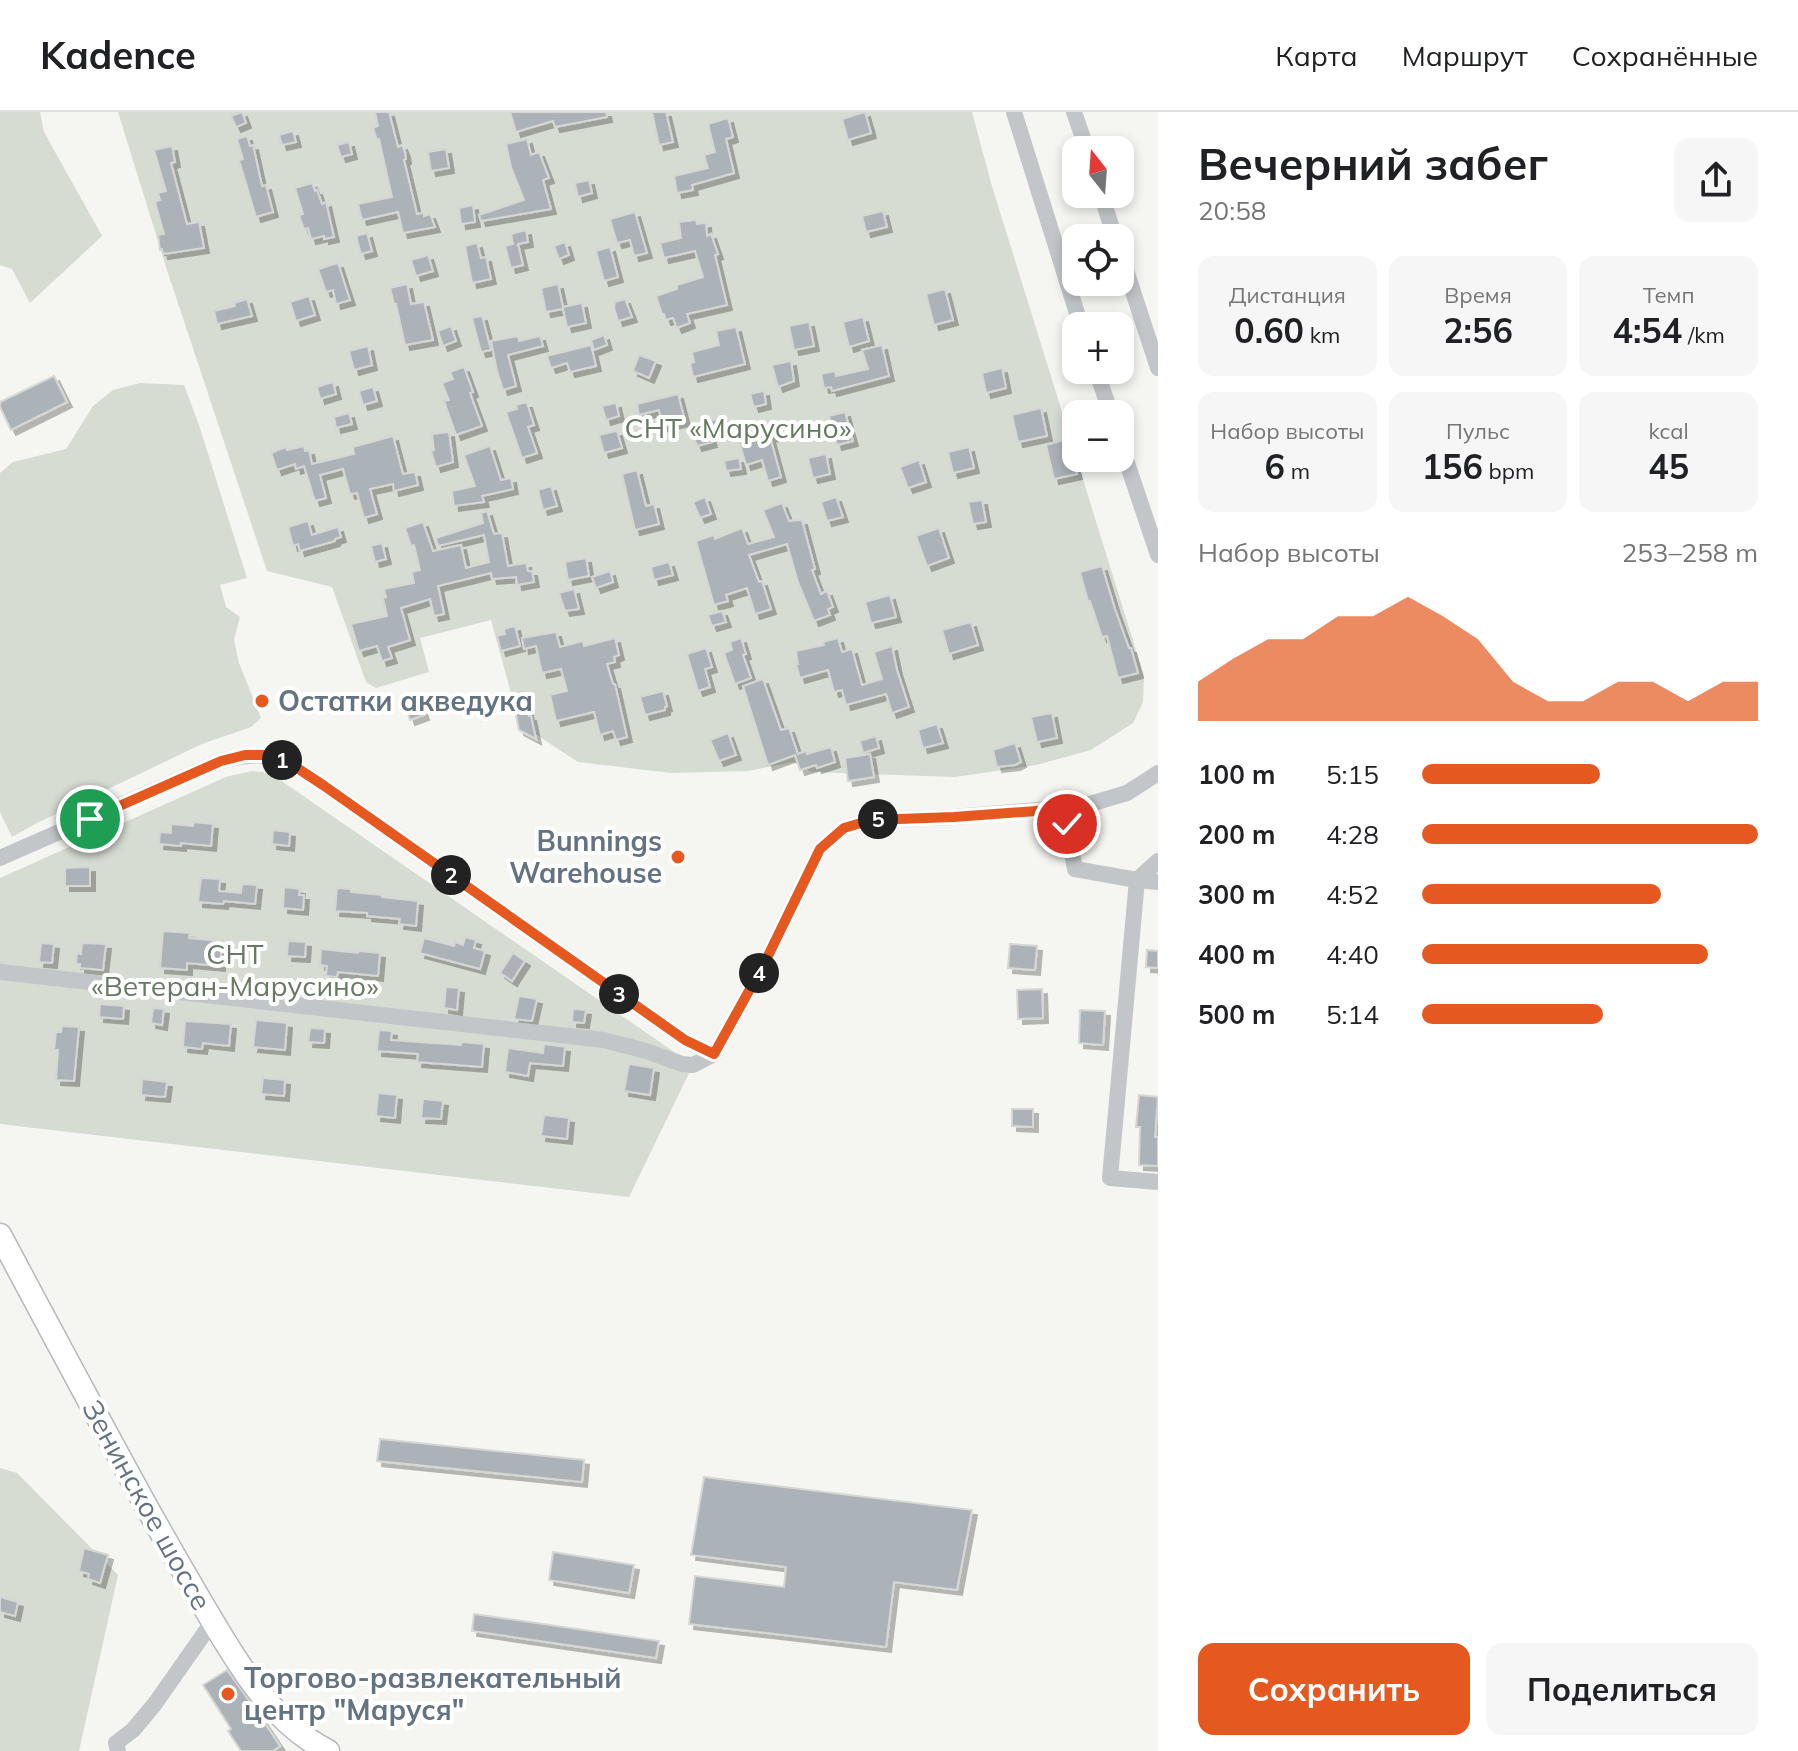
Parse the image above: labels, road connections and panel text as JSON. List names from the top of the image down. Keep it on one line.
{"streets":{"main road":["Зенинское шоссе"]},"parks":["СНТ «Марусино»","СНТ «Ветеран-Марусино»"],"places":["Остатки акведука","Bunnings Warehouse","Торгово-развлекательный центр \"Маруся\""],"north":"top","page":{"header":"Kadence","nav":["Карта","Маршрут","Сохранённые"],"heading":["Вечерний забег","20:58"],"map_buttons":["+","−"],"stats":[["Дистанция","0.60 km"],["Время","2:56"],["Темп","4:54 /km"],["Набор высоты","6 m"],["Пульс","156 bpm"],["kcal","45"]],"chart":["Набор высоты","253–258 m"],"pins":["1","5","2","4","3"],"list":[{"name":"100 m","note":"5:15"},{"name":"200 m","note":"4:28"},{"name":"300 m","note":"4:52"},{"name":"400 m","note":"4:40"},{"name":"500 m","note":"5:14"}],"buttons":["Сохранить","Поделиться"]}}
